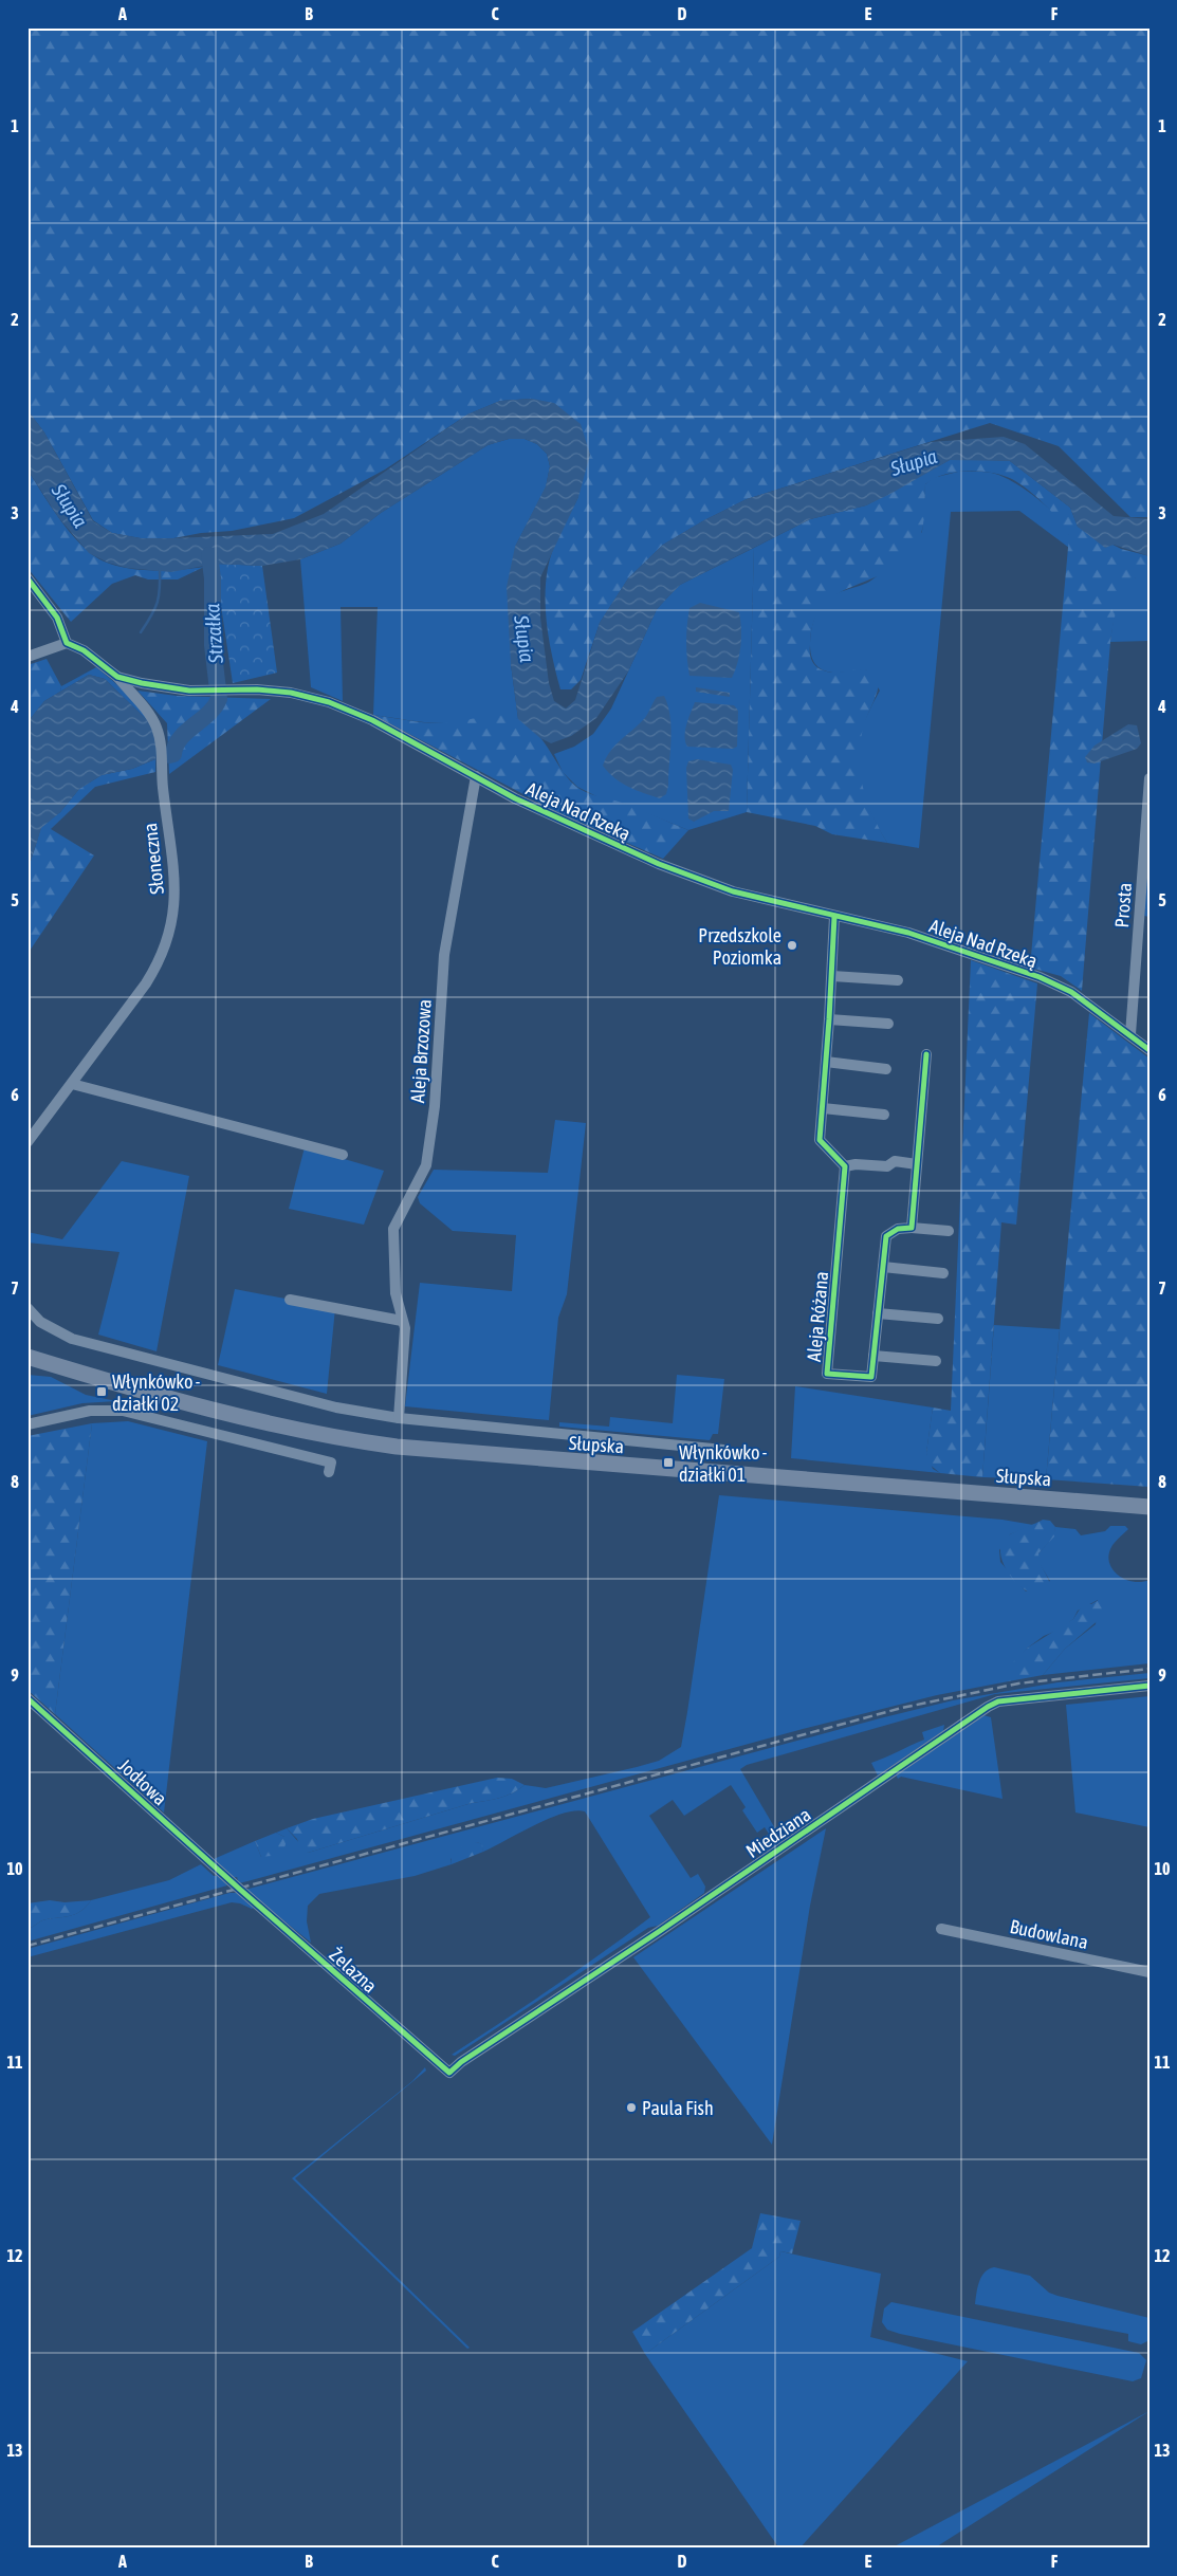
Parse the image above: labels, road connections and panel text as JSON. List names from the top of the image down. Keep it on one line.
{"streets":{"main road":["Słupska"],"street":["Aleja Nad Rzeką","Słoneczna","Prosta","Aleja Brzozowa","Aleja Różana","Jodłowa","Miedziana","Budowlana","Żelazna"]},"crossings":[["Aleja Nad Rzeką","Słoneczna"],["Aleja Nad Rzeką","Prosta"],["Aleja Nad Rzeką","Aleja Brzozowa"],["Jodłowa","Żelazna"],["Miedziana","Żelazna"]],"water":["Słupia","Strzałka"],"places":{"other":["Przedszkole Poziomka","Paula Fish"],"transit":["Włynkówko - działki 02","Włynkówko - działki 01"]},"grid":{"columns":["A","B","C","D","E","F"],"rows":["1","2","3","4","5","6","7","8","9","10","11","12","13"]}}
